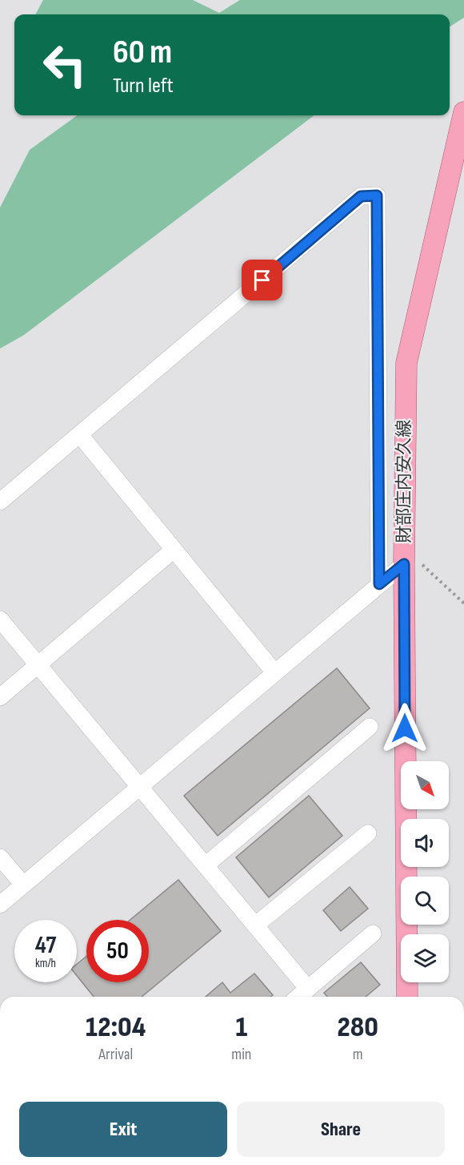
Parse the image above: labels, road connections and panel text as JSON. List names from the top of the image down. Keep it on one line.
{"streets":{"main road":["財部庄内安久線"]},"north":"bottom right","page":{"turn":["60 m","Turn left"],"speed":"47 km/h","limit":"50","eta":["12:04","Arrival","1","min","280","m"],"buttons":["Exit","Share"]}}
